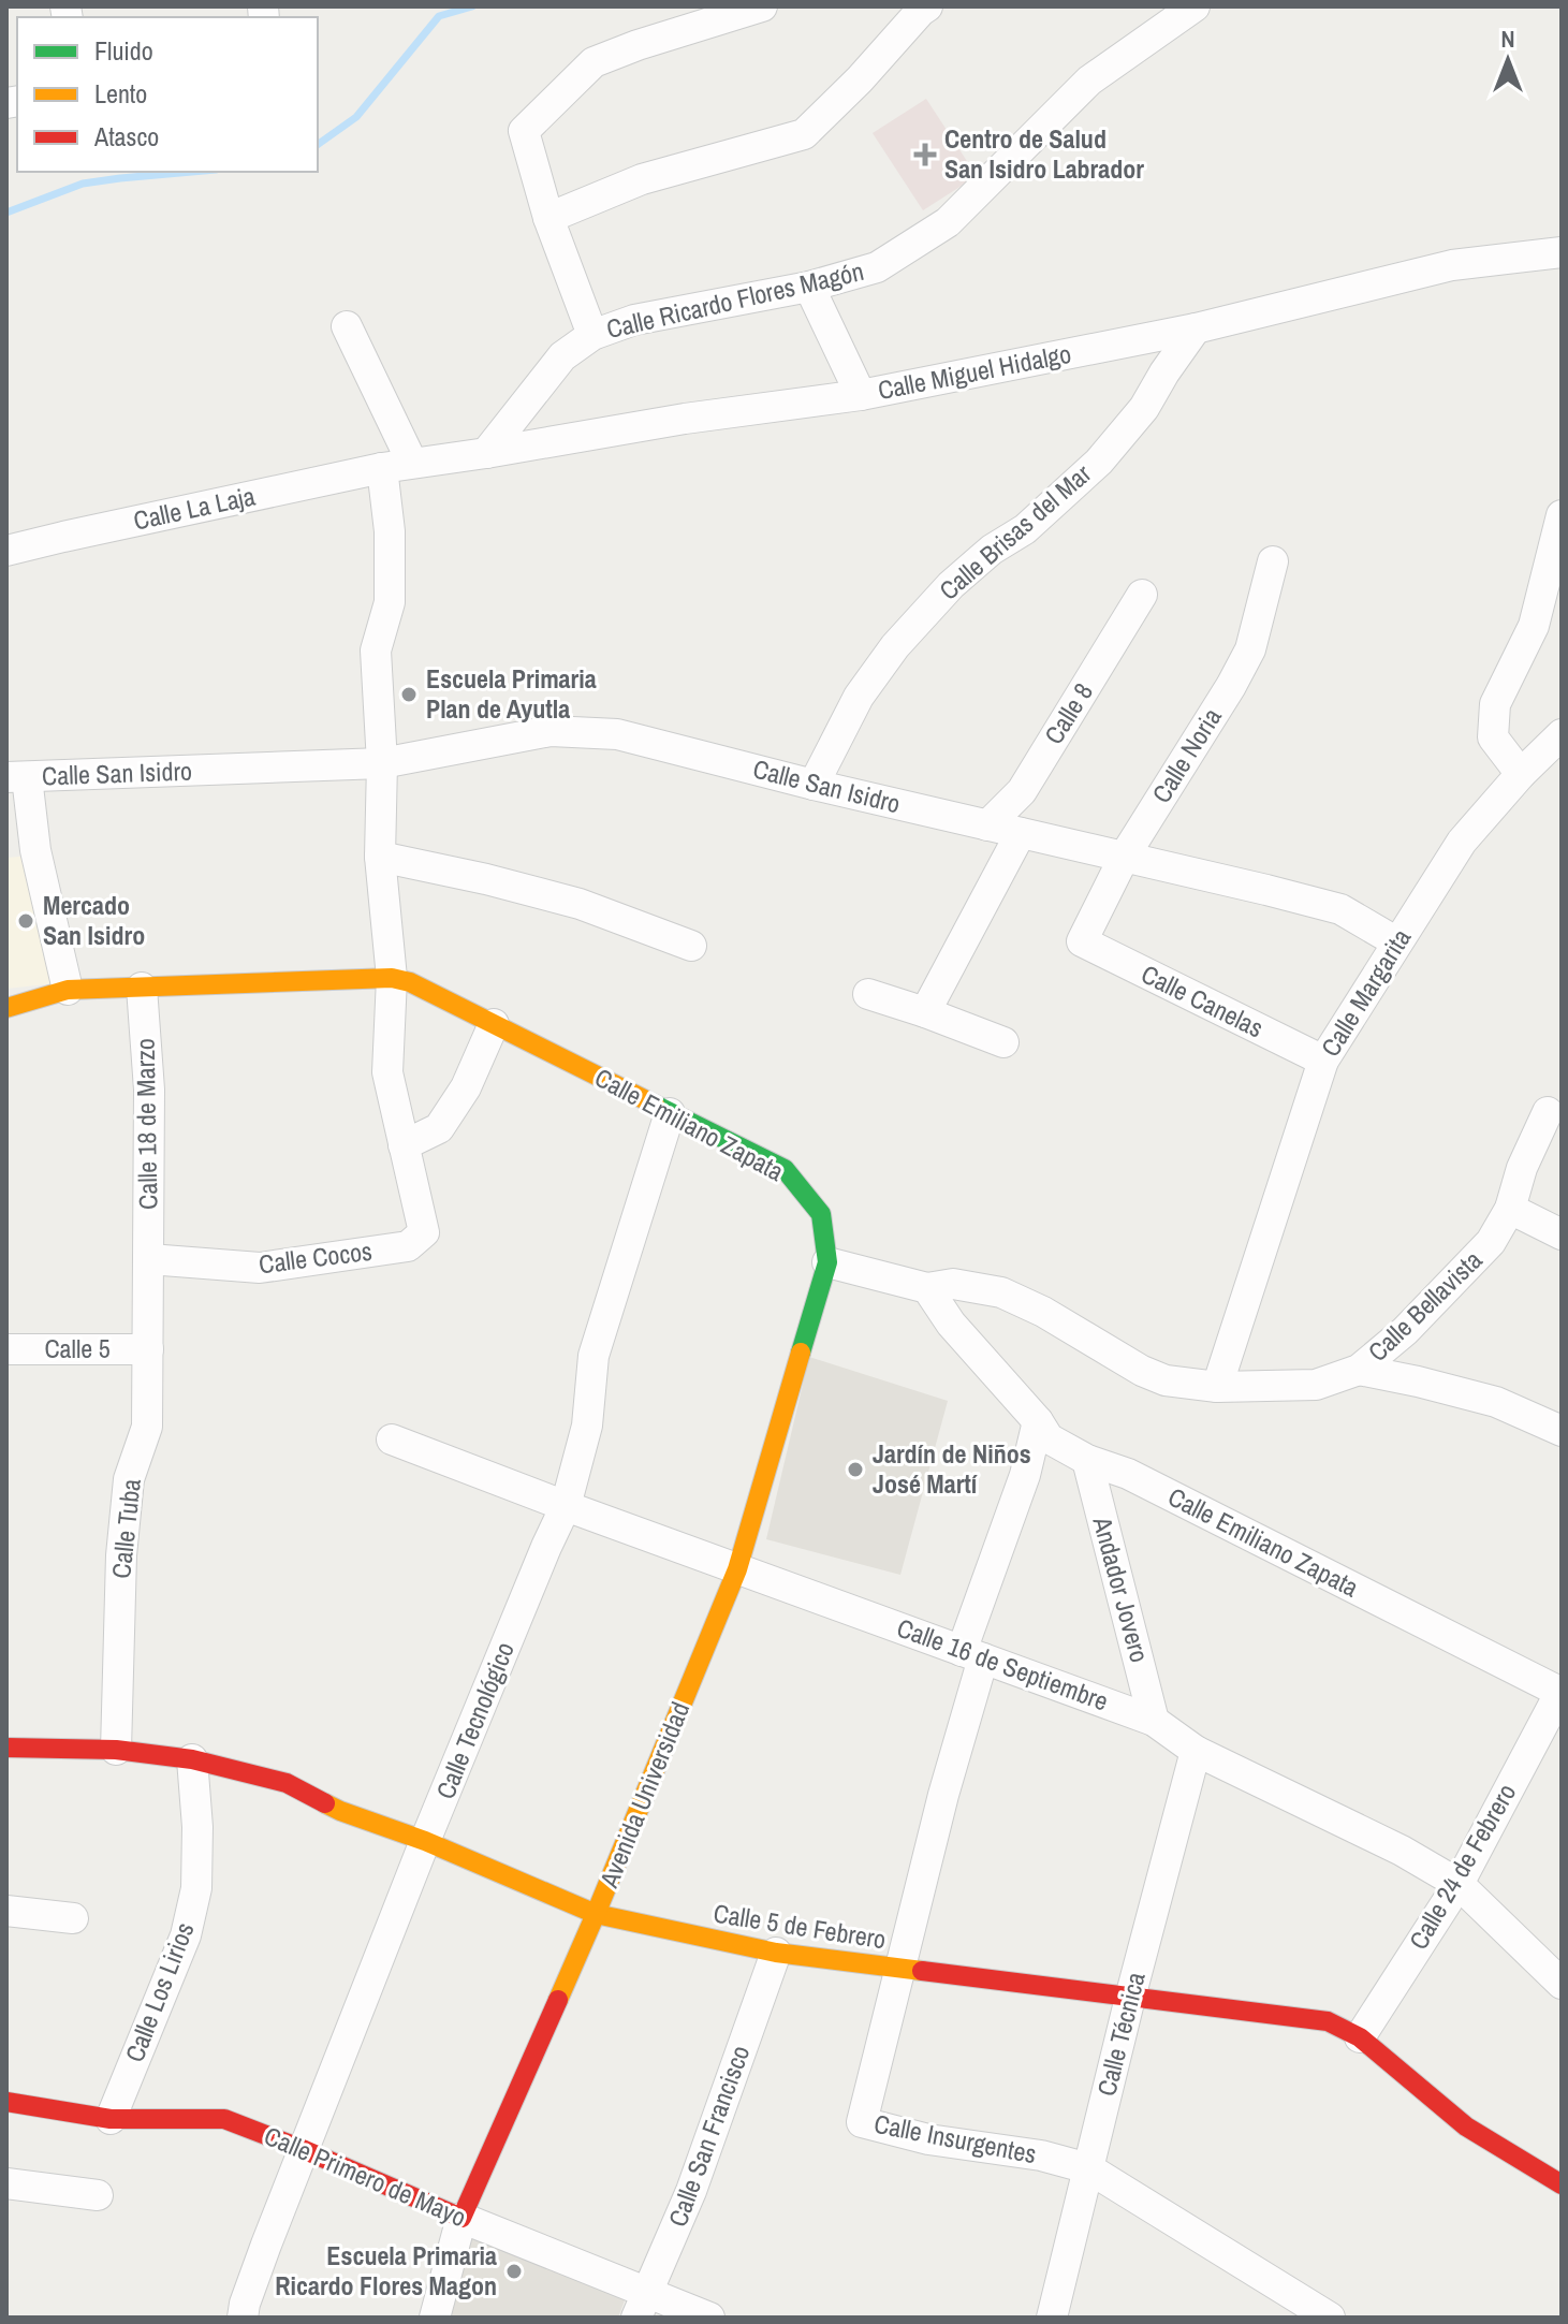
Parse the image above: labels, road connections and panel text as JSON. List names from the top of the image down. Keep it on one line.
{"streets":{"street":["Calle Ricardo Flores Magón","Calle Miguel Hidalgo","Calle La Laja","Calle Brisas del Mar","Calle 8","Calle Noria","Calle San Isidro","Calle Margarita","Calle Canelas","Calle 18 de Marzo","Calle Emiliano Zapata","Calle Cocos","Calle Bellavista","Calle 5","Calle Tuba","Andador Jovero","Calle 16 de Septiembre","Calle Tecnológico","Avenida Universidad","Calle 24 de Febrero","Calle 5 de Febrero","Calle Los Lirios","Calle Técnica","Calle San Francisco","Calle Insurgentes","Calle Primero de Mayo"]},"crossings":[["Calle Ricardo Flores Magón","Calle Miguel Hidalgo"],["Calle Miguel Hidalgo","Calle La Laja"],["Calle Miguel Hidalgo","Calle Brisas del Mar"],["Calle Brisas del Mar","Calle San Isidro"],["Calle 8","Calle San Isidro"],["Calle Noria","Calle San Isidro"],["Calle Noria","Calle Canelas"],["Calle San Isidro","Calle Margarita"],["Calle Margarita","Calle Canelas"],["Calle Margarita","Calle Bellavista"],["Calle 18 de Marzo","Calle Emiliano Zapata"],["Calle 18 de Marzo","Calle Cocos"],["Calle 18 de Marzo","Calle Tuba"],["Calle Emiliano Zapata","Calle Bellavista"],["Calle Emiliano Zapata","Andador Jovero"],["Calle Emiliano Zapata","Calle Tecnológico"],["Calle Emiliano Zapata","Avenida Universidad"],["Calle Emiliano Zapata","Calle 24 de Febrero"],["Calle Emiliano Zapata","Calle Insurgentes"],["Calle Cocos","Calle Tuba"],["Calle 5","Calle Tuba"],["Calle Tuba","Calle 5 de Febrero"],["Andador Jovero","Calle 16 de Septiembre"],["Calle 16 de Septiembre","Calle Tecnológico"],["Calle 16 de Septiembre","Avenida Universidad"],["Calle 16 de Septiembre","Calle 24 de Febrero"],["Calle 16 de Septiembre","Calle Técnica"],["Calle 16 de Septiembre","Calle Insurgentes"],["Calle Tecnológico","Calle 5 de Febrero"],["Calle Tecnológico","Calle Primero de Mayo"],["Avenida Universidad","Calle 5 de Febrero"],["Avenida Universidad","Calle Primero de Mayo"],["Calle 24 de Febrero","Calle 5 de Febrero"],["Calle 5 de Febrero","Calle Los Lirios"],["Calle 5 de Febrero","Calle Técnica"],["Calle 5 de Febrero","Calle San Francisco"],["Calle 5 de Febrero","Calle Insurgentes"],["Calle Los Lirios","Calle Primero de Mayo"],["Calle Técnica","Calle Insurgentes"],["Calle San Francisco","Calle Primero de Mayo"]],"places":{"health":["Centro de Salud San Isidro Labrador"],"other":["Escuela Primaria Plan de Ayutla","Mercado San Isidro","Jardín de Niños José Martí","Escuela Primaria Ricardo Flores Magon"]},"legend":["Fluido","Lento","Atasco"],"north":"top"}
